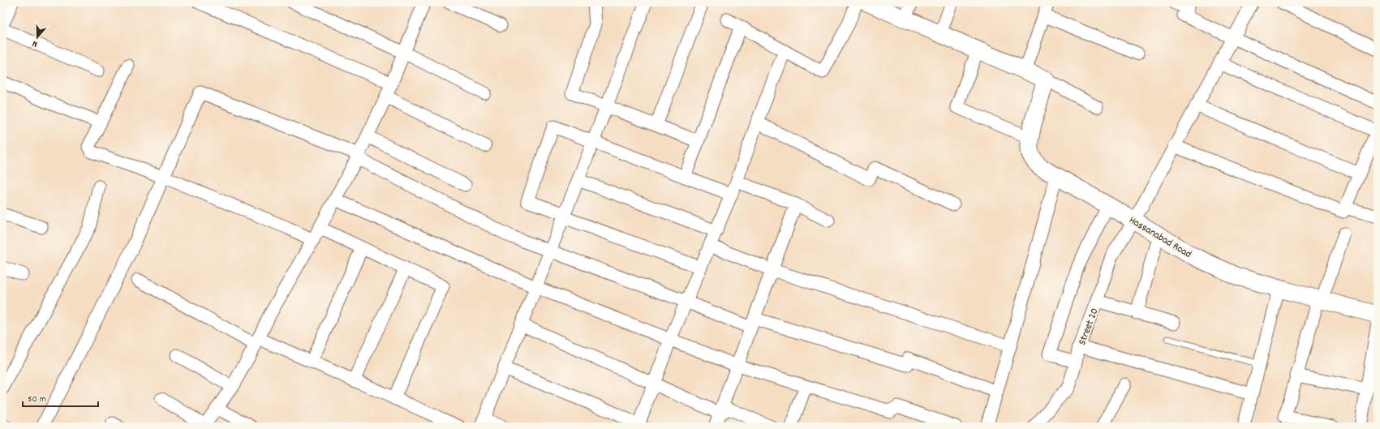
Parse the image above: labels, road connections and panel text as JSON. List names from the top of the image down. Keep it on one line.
{"streets":{"street":["Hassanabad Road","Street 20"]},"crossings":[["Hassanabad Road","Street 20"]],"scale_bar":"50 m","north":"bottom"}
